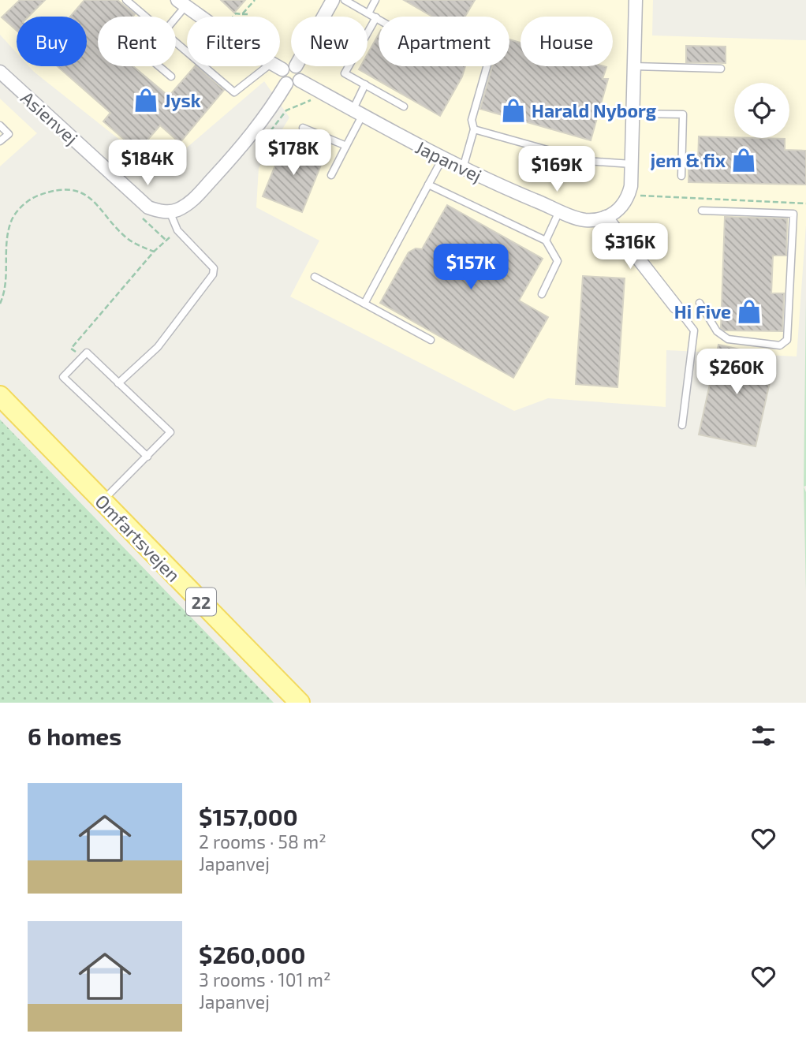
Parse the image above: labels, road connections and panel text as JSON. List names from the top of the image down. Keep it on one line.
{"streets":{"main road":["Omfartsvejen","22"],"street":["Asienvej","Japanvej"]},"places":{"shop":["Jysk","Harald Nyborg","jem & fix","Hi Five"]},"page":{"chip":["Buy","Rent","Filters","New","Apartment","House"],"price":["$178K","$184K","$169K","$316K","$157K","$260K"],"heading":"6 homes","list":[{"name":"$157,000","note":"2 rooms · 58 m² · Japanvej"},{"name":"$260,000","note":"3 rooms · 101 m² · Japanvej"}]}}
